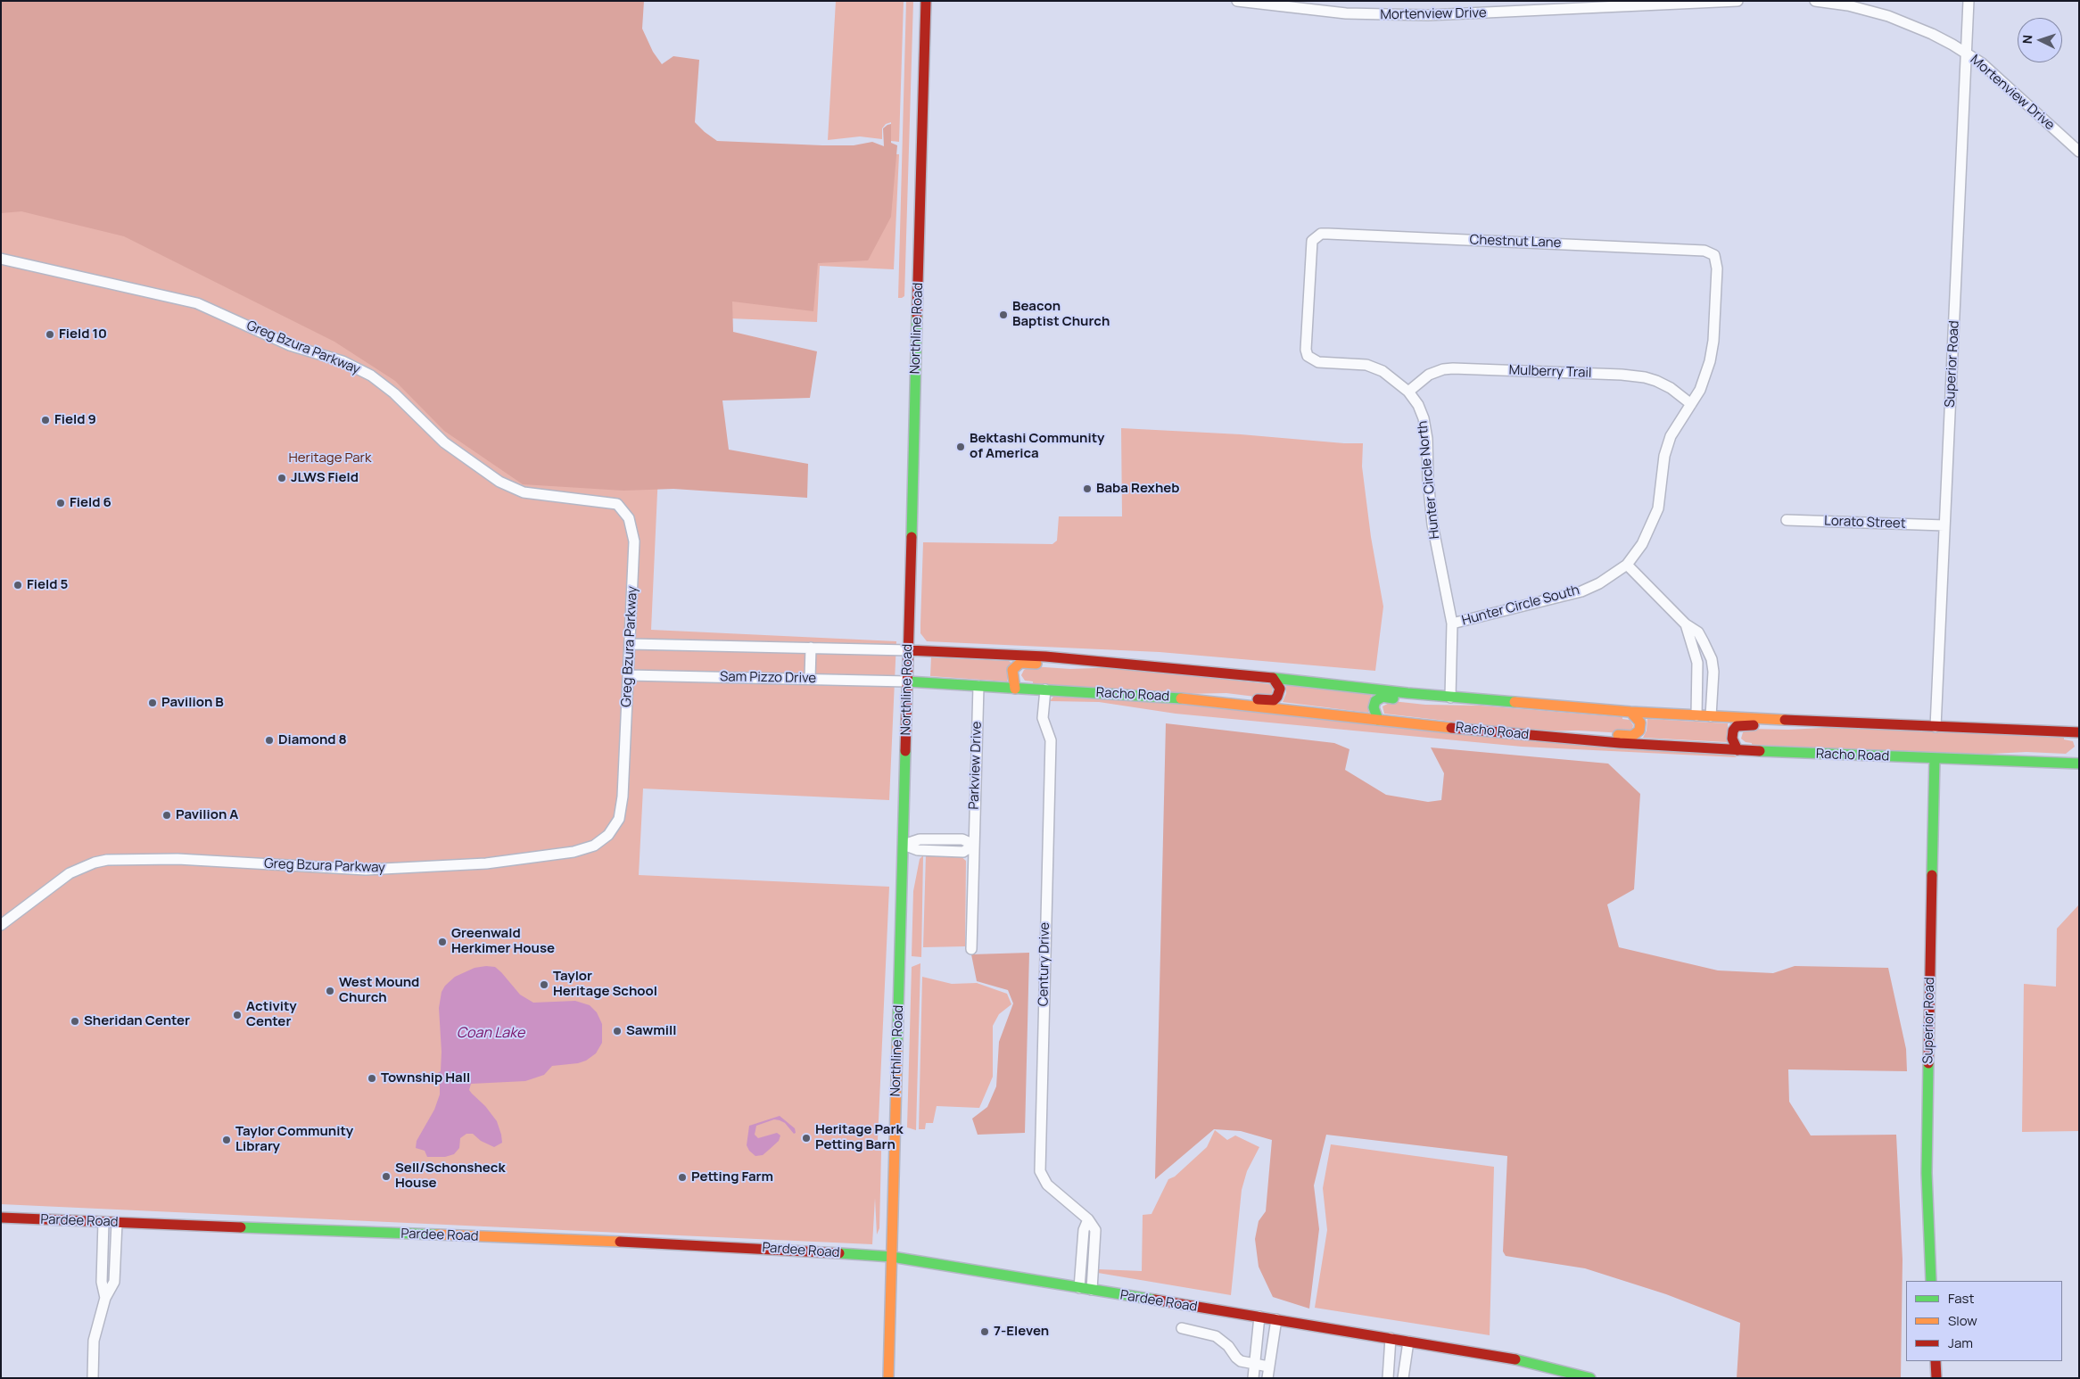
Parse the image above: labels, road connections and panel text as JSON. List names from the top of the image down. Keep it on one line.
{"streets":{"main road":["Northline Road","Superior Road","Racho Road","Pardee Road"],"street":["Mortenview Drive","Chestnut Lane","Greg Bzura Parkway","Mulberry Trail","Hunter Circle North","Lorato Street","Hunter Circle South","Sam Pizzo Drive","Parkview Drive","Century Drive"]},"crossings":[["Mortenview Drive","Superior Road"],["Chestnut Lane","Hunter Circle North"],["Chestnut Lane","Hunter Circle South"],["Northline Road","Sam Pizzo Drive"],["Northline Road","Racho Road"],["Northline Road","Pardee Road"],["Greg Bzura Parkway","Sam Pizzo Drive"],["Superior Road","Lorato Street"],["Superior Road","Racho Road"],["Mulberry Trail","Hunter Circle North"],["Mulberry Trail","Hunter Circle South"],["Hunter Circle North","Hunter Circle South"],["Sam Pizzo Drive","Racho Road"],["Racho Road","Parkview Drive"],["Racho Road","Century Drive"]],"water":["Coan Lake"],"parks":["Heritage Park"],"places":["Beacon Baptist Church","Field 10","Field 9","Bektashi Community of America","JLWS Field","Baba Rexheb","Field 6","Field 5","Pavilion B","Diamond 8","Pavilion A","Greenwald Herkimer House","Taylor Heritage School","West Mound Church","Activity Center","Sheridan Center","Sawmill","Township Hall","Heritage Park Petting Barn","Taylor Community Library","Sell/Schonsheck House","Petting Farm","7-Eleven"],"legend":["Fast","Slow","Jam"],"north":"left"}
